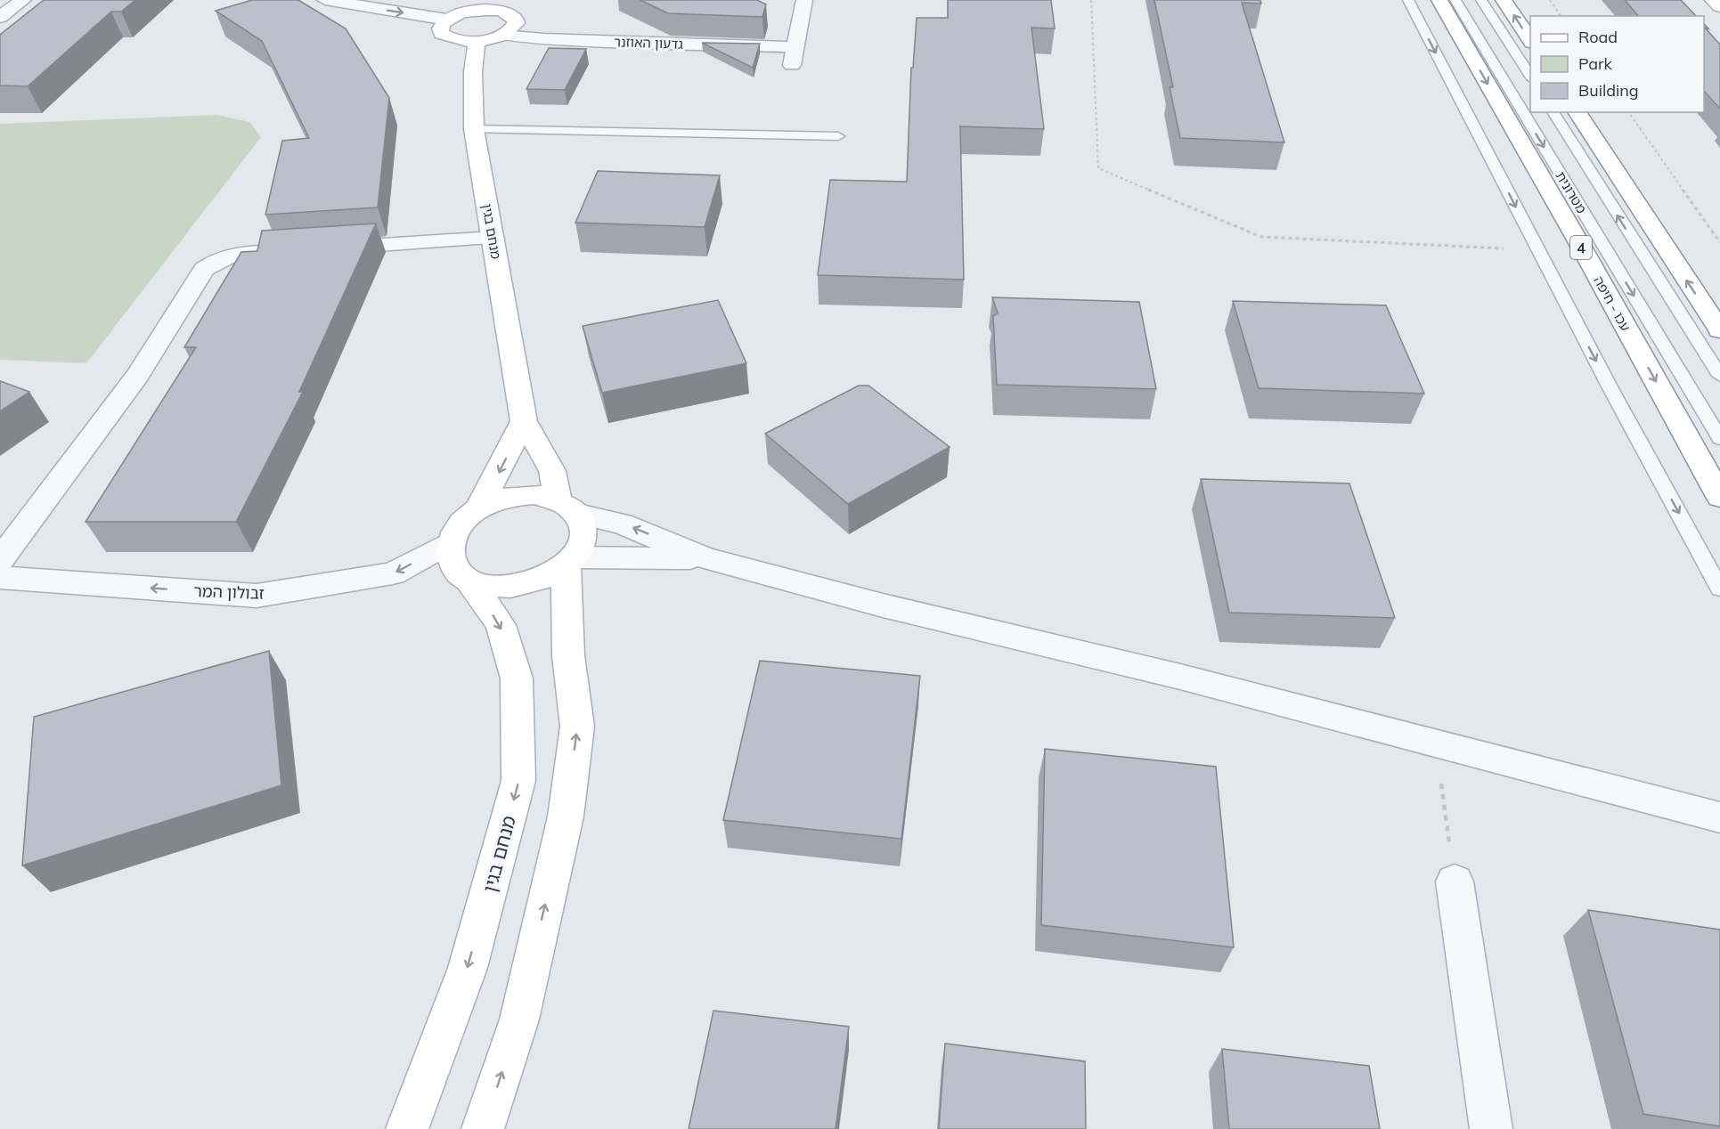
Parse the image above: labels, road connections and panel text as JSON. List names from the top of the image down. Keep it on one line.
{"streets":{"main road":["מנחם בגין","4","עכו - חיפה"],"street":["גדעון האוזנר","זבולון המר"],"lane":["מטרונית"]},"crossings":[["מנחם בגין","זבולון המר"]],"one_way":["זבולון המר"],"legend":["Road","Park","Building"]}
